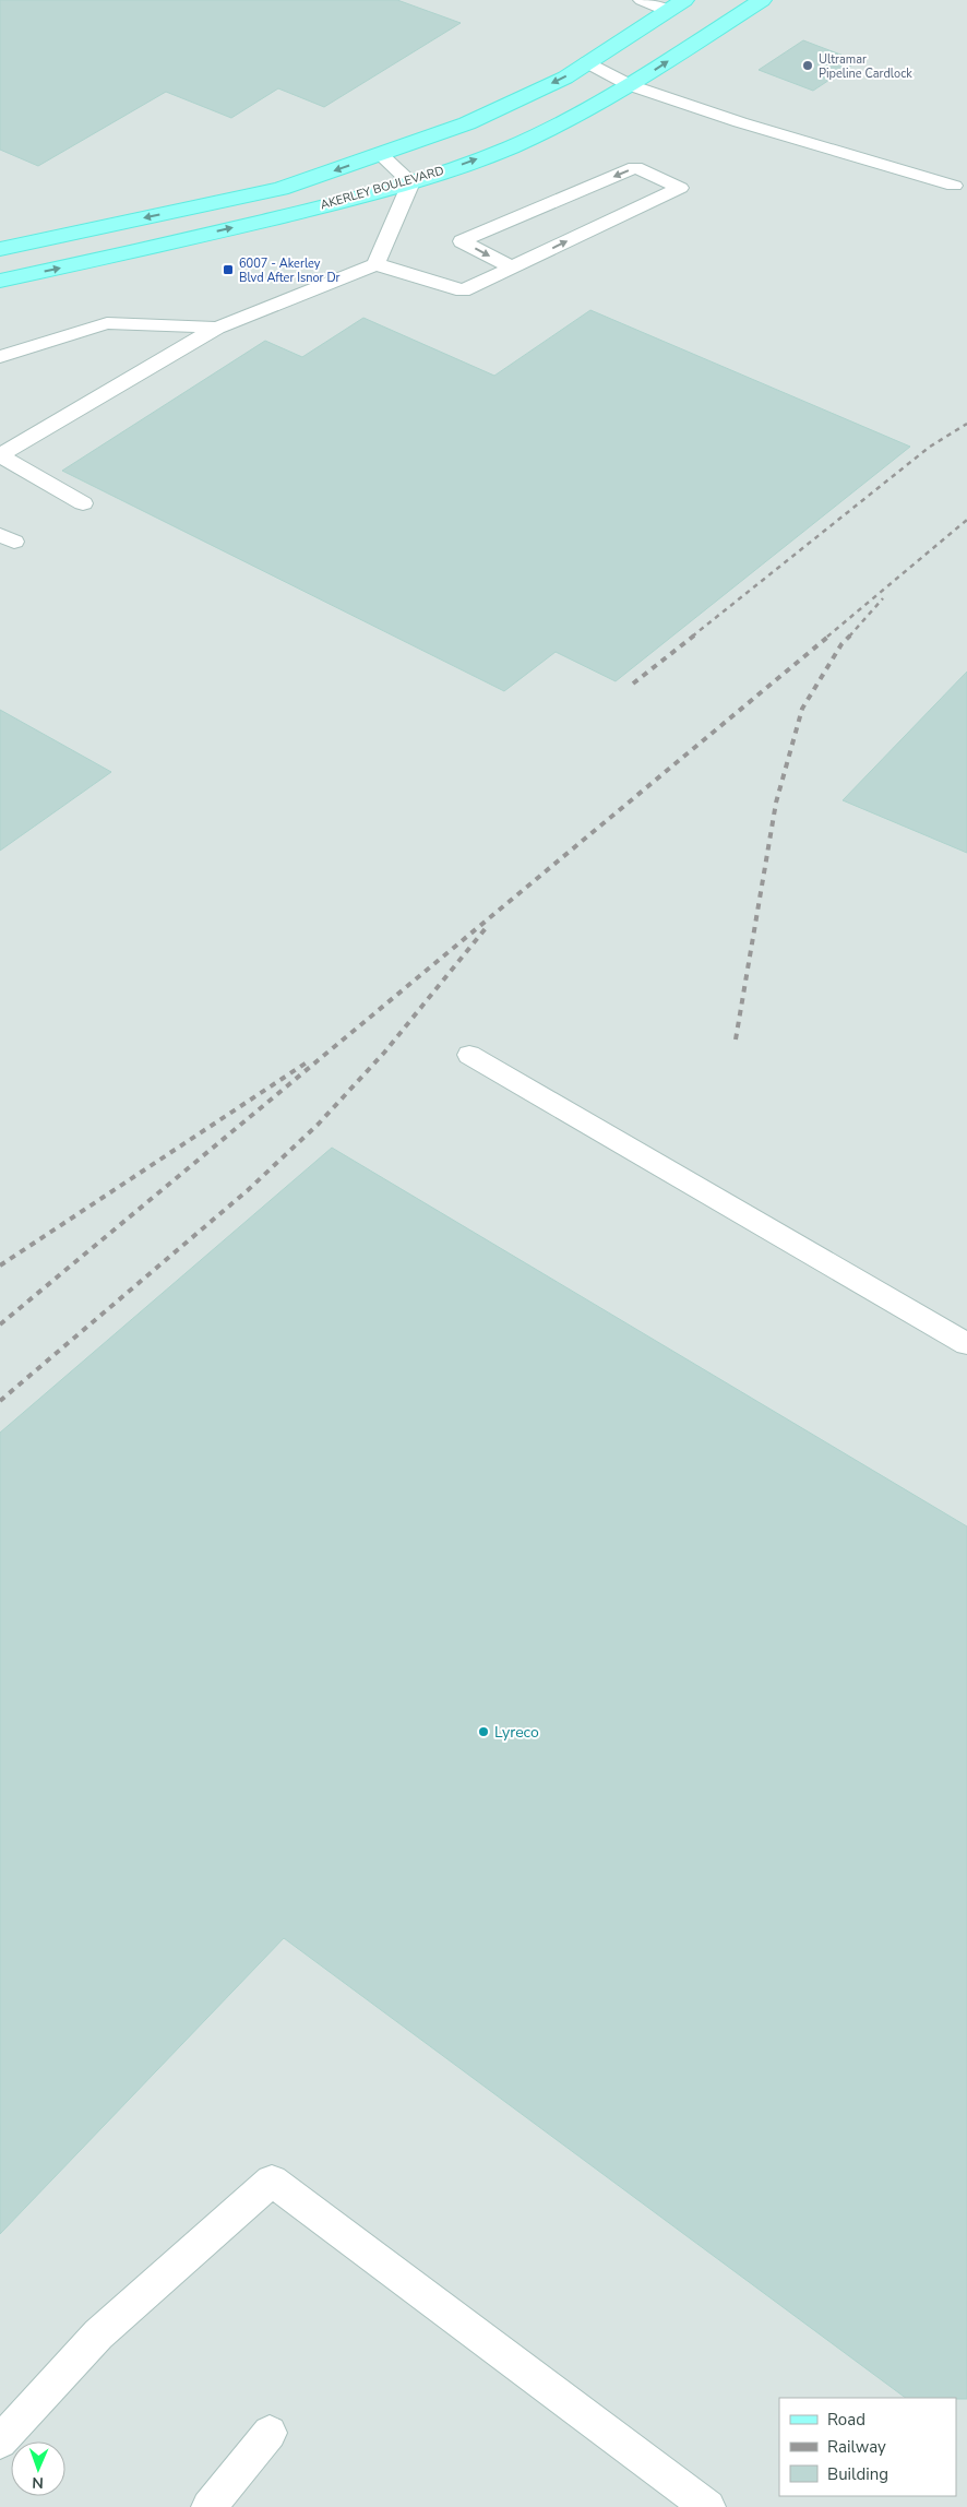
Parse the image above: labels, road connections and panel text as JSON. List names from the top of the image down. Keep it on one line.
{"streets":{"main road":["AKERLEY BOULEVARD"]},"places":{"other":["Ultramar Pipeline Cardlock","Lyreco"],"transit":["6007 - Akerley Blvd After Isnor Dr"]},"legend":["Road","Railway","Building"],"north":"bottom"}
